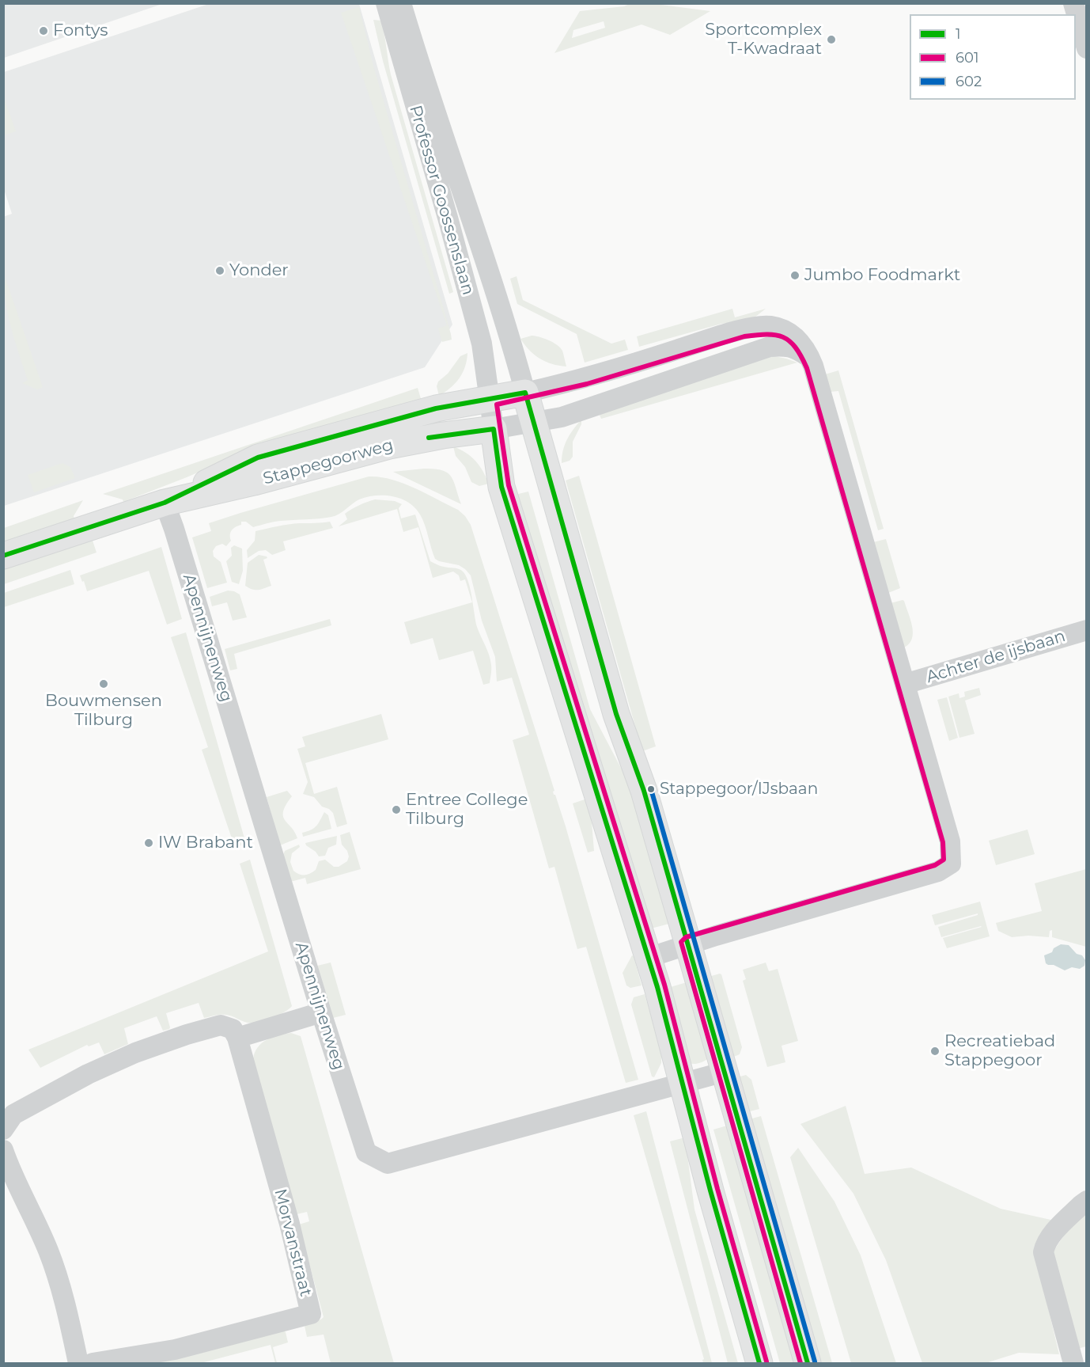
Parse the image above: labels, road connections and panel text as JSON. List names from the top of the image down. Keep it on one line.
{"streets":{"street":["Professor Goossenslaan","Stappegoorweg","Apennijnenweg","Achter de ijsbaan","Morvanstraat"]},"crossings":[["Professor Goossenslaan","Stappegoorweg"],["Stappegoorweg","Apennijnenweg"]],"places":["Fontys","Sportcomplex T-Kwadraat","Yonder","Jumbo Foodmarkt","Bouwmensen Tilburg","Stappegoor/IJsbaan","Entree College Tilburg","IW Brabant","Recreatiebad Stappegoor"],"lines":["transit line 601","transit line 1","transit line 602"],"legend":["1","601","602"]}
